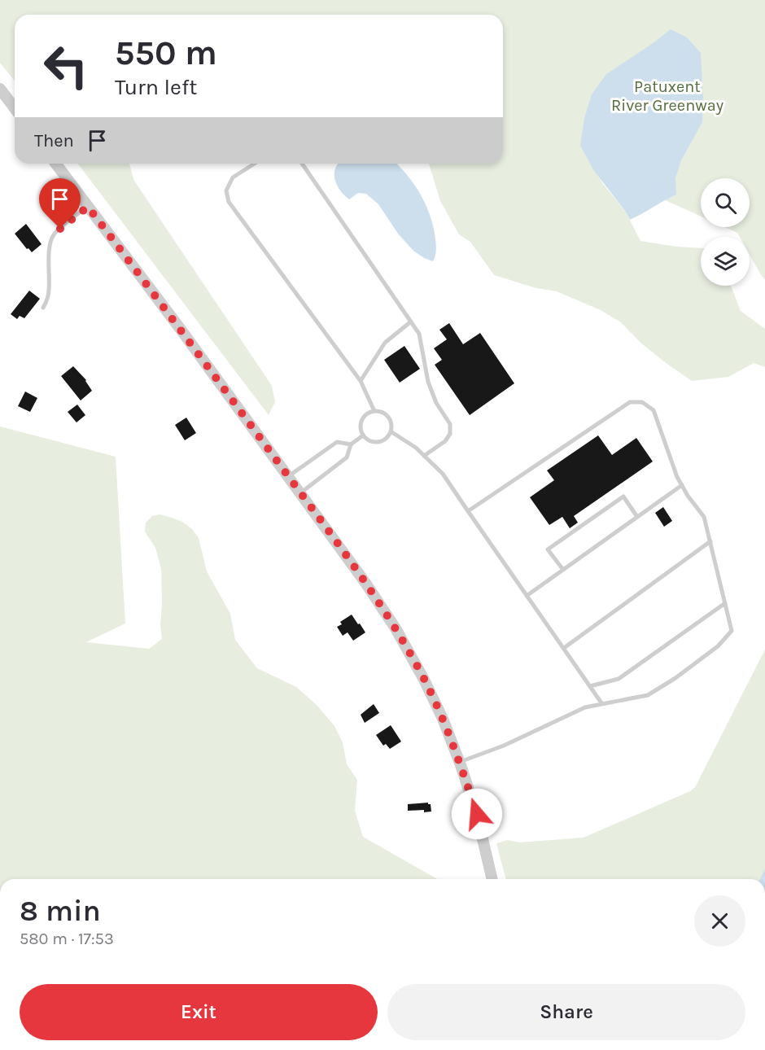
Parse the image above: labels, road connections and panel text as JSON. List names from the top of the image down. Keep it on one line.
{"parks":["Patuxent River Greenway"],"page":{"turn":["550 m","Turn left"],"then":"Then","heading":["8 min","580 m · 17:53"],"buttons":["Exit","Share"]}}
